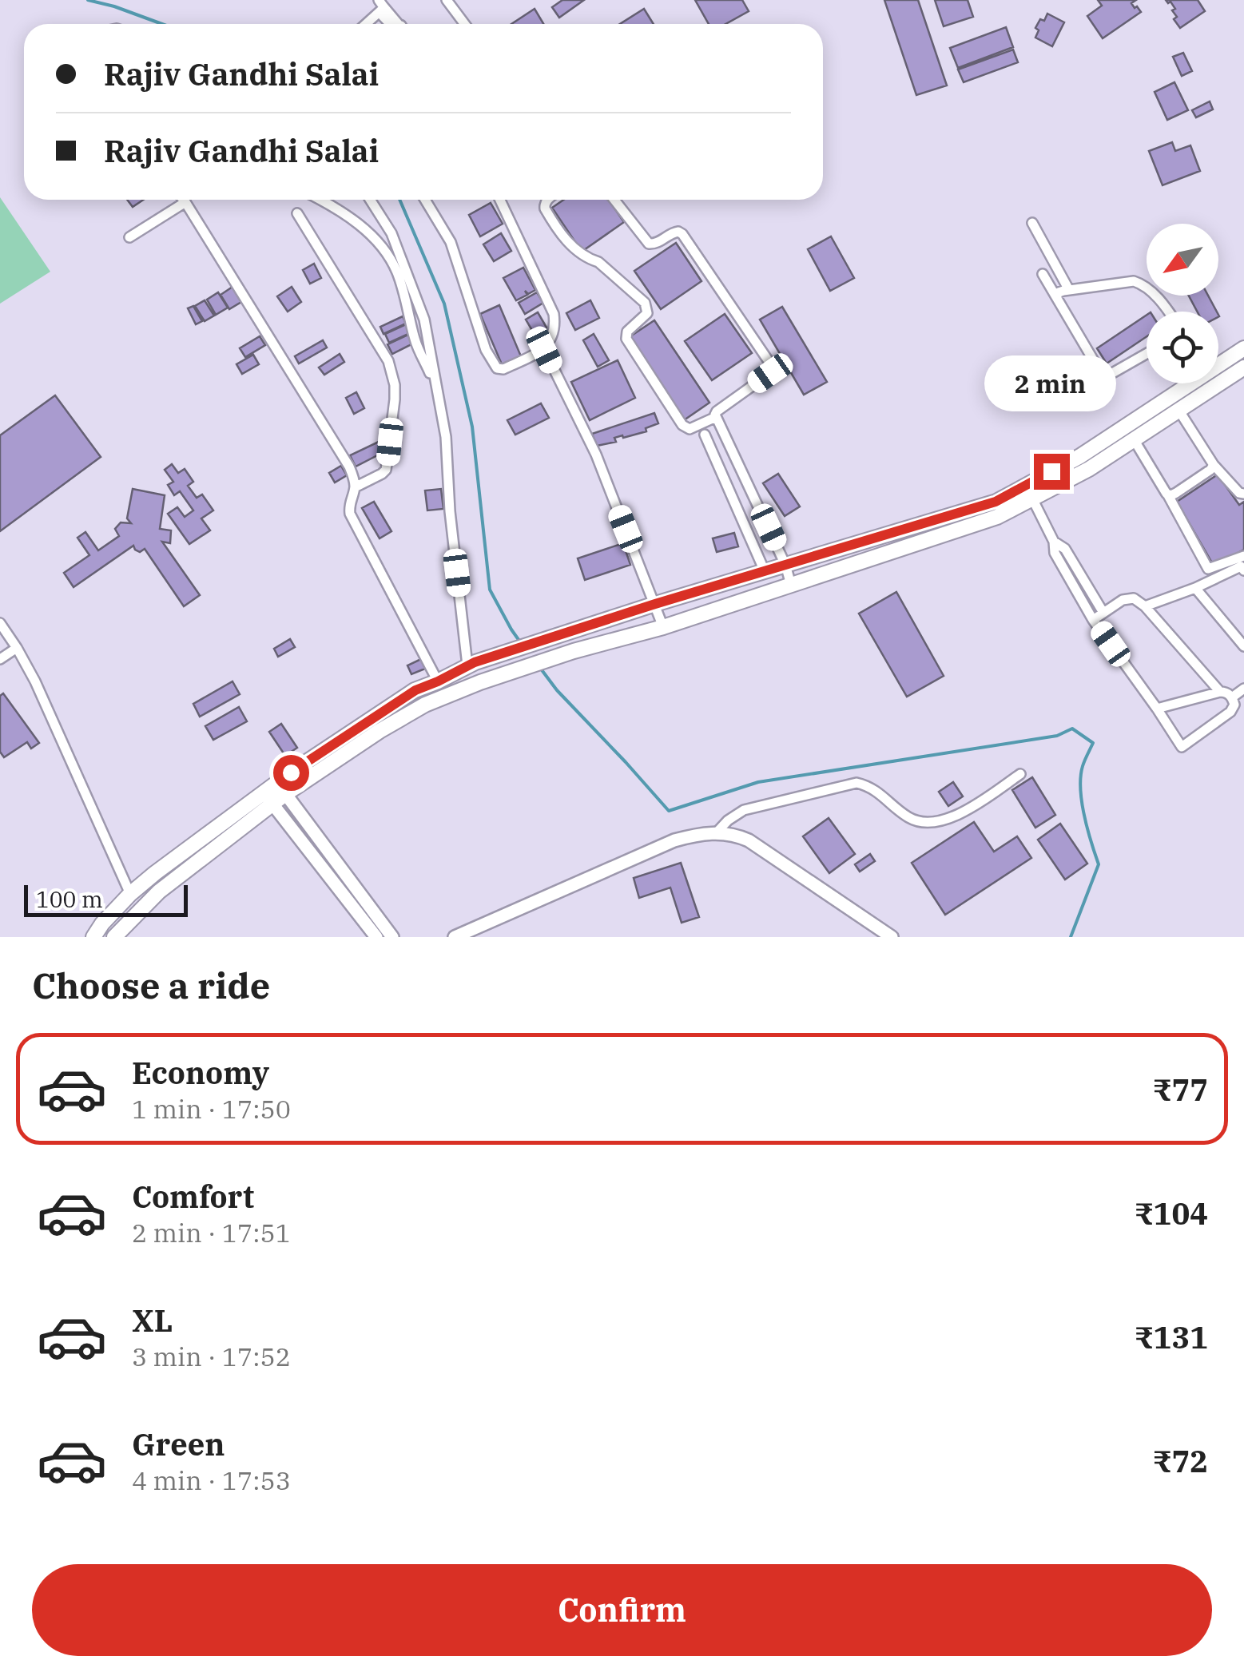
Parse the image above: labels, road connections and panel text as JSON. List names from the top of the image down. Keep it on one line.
{"scale_bar":"100 m","north":"bottom left","page":{"banner":["Rajiv Gandhi Salai","Rajiv Gandhi Salai"],"bubble":"2 min","scale":"100 m","heading":"Choose a ride","list":[{"name":"Economy","note":"1 min · 17:50","value":"₹77"},{"name":"Comfort","note":"2 min · 17:51","value":"₹104"},{"name":"XL","note":"3 min · 17:52","value":"₹131"},{"name":"Green","note":"4 min · 17:53","value":"₹72"}],"buttons":"Confirm"}}
